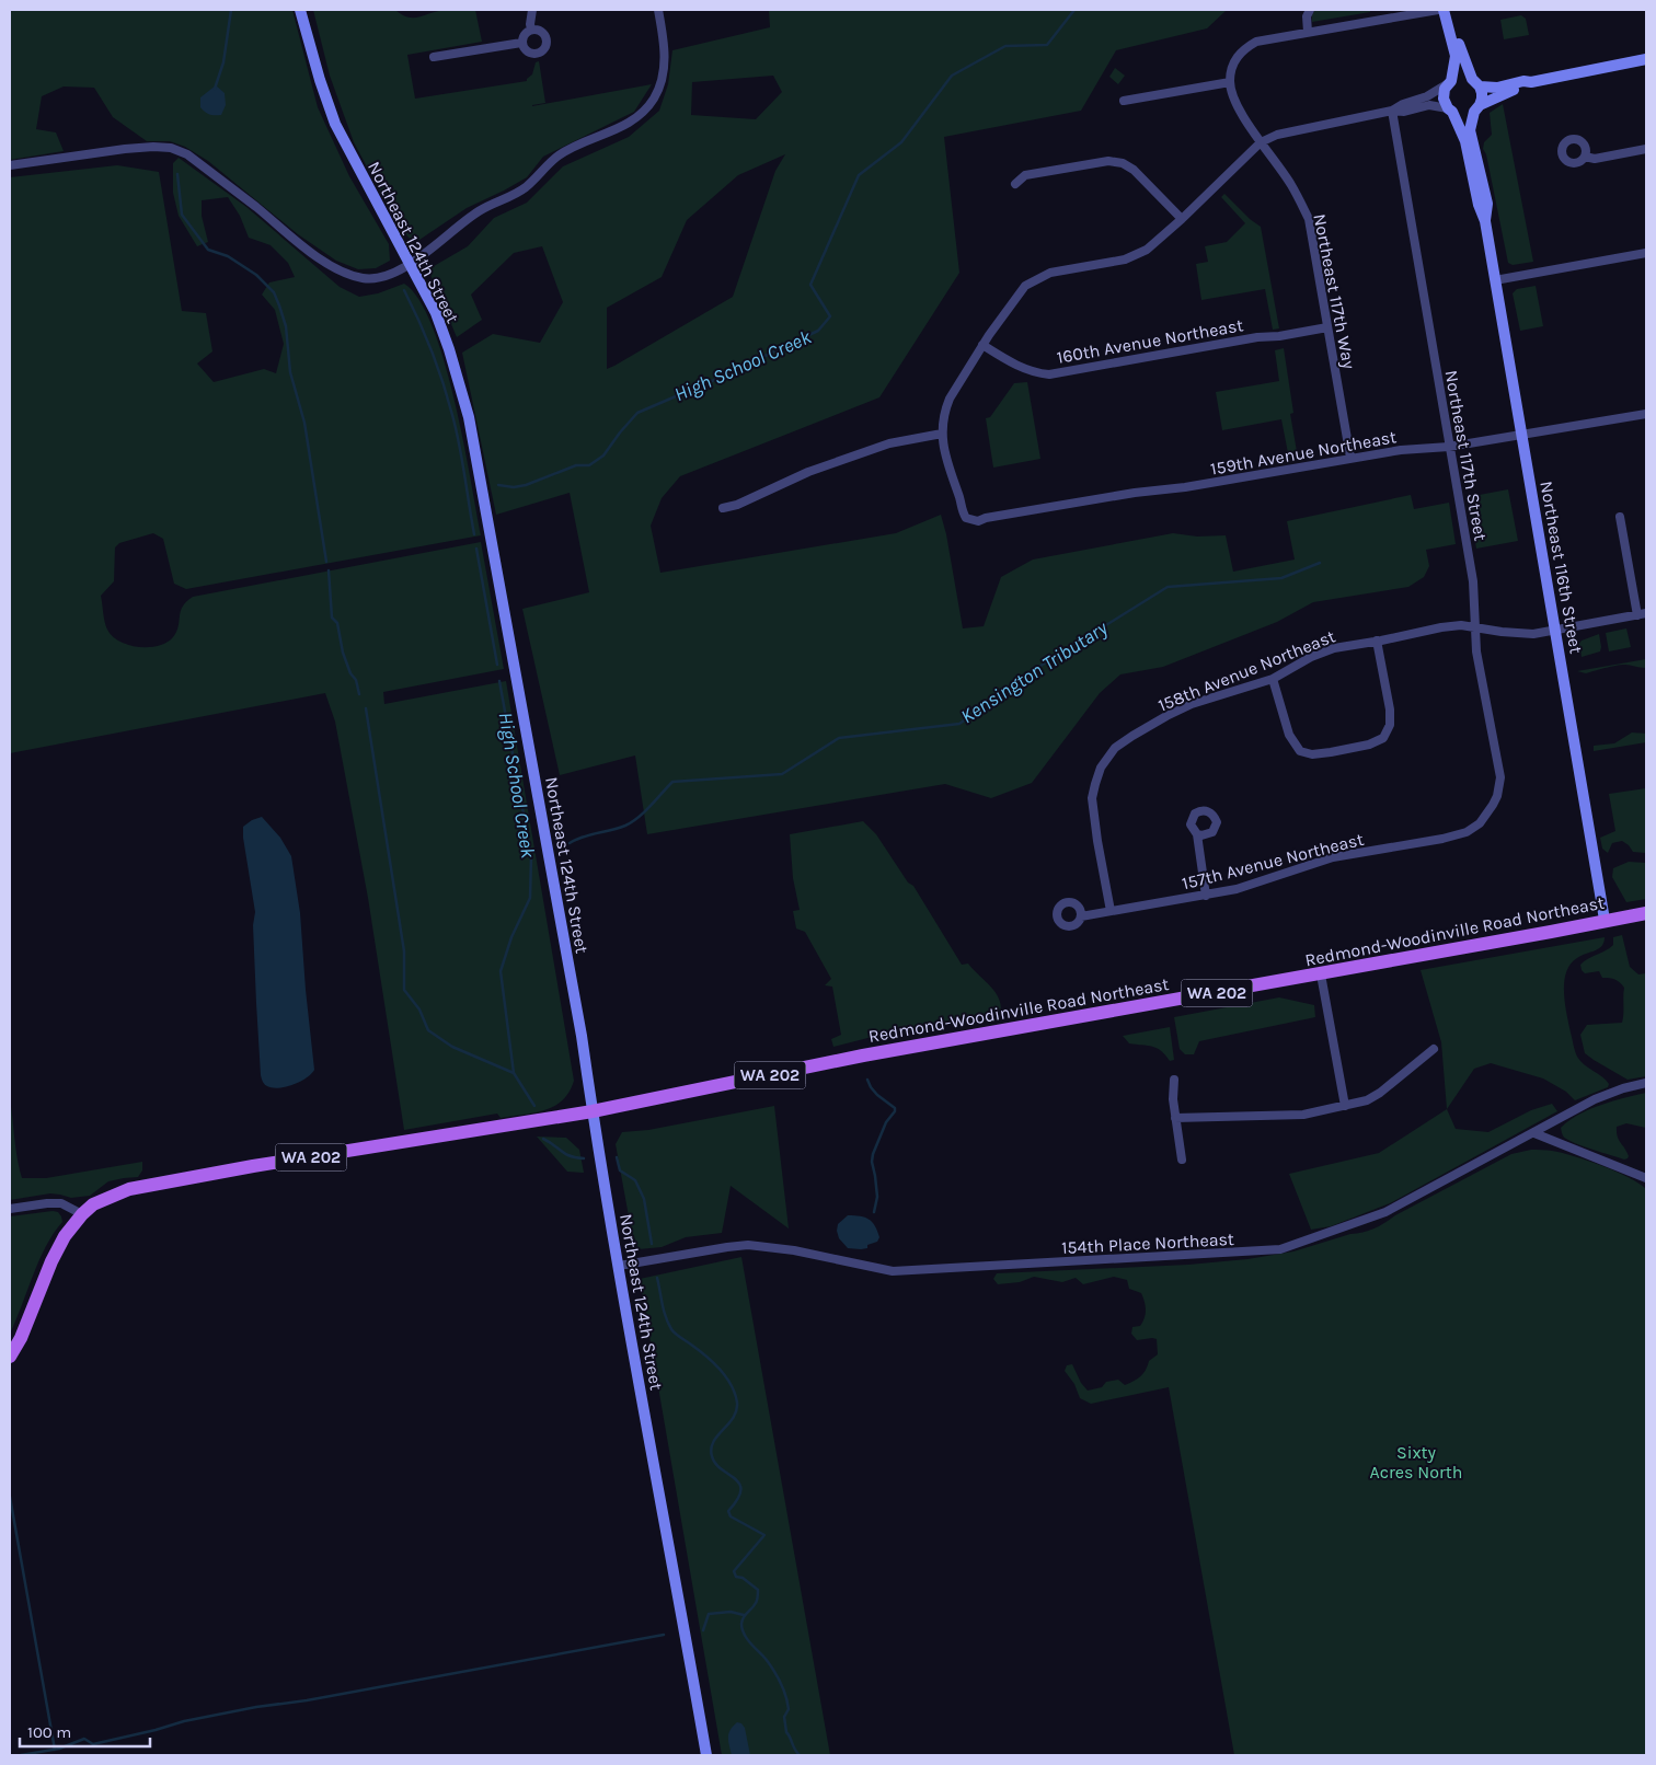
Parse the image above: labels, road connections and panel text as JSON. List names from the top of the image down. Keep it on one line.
{"streets":{"main road":["Redmond-Woodinville Road Northeast","WA 202"],"street":["Northeast 124th Street","Northeast 117th Way","160th Avenue Northeast","159th Avenue Northeast","Northeast 117th Street","Northeast 116th Street","158th Avenue Northeast","157th Avenue Northeast","154th Place Northeast"]},"crossings":[["Northeast 124th Street","Redmond-Woodinville Road Northeast"],["Northeast 124th Street","WA 202"],["Northeast 124th Street","154th Place Northeast"],["Northeast 117th Way","160th Avenue Northeast"],["Northeast 117th Way","159th Avenue Northeast"],["159th Avenue Northeast","Northeast 117th Street"],["159th Avenue Northeast","Northeast 116th Street"],["Northeast 117th Street","158th Avenue Northeast"],["Northeast 117th Street","157th Avenue Northeast"],["Northeast 116th Street","158th Avenue Northeast"],["Northeast 116th Street","Redmond-Woodinville Road Northeast"],["158th Avenue Northeast","157th Avenue Northeast"],["Redmond-Woodinville Road Northeast","WA 202"]],"water":["High School Creek","Kensington Tributary"],"parks":["Sixty Acres North"],"scale_bar":"100 m"}
